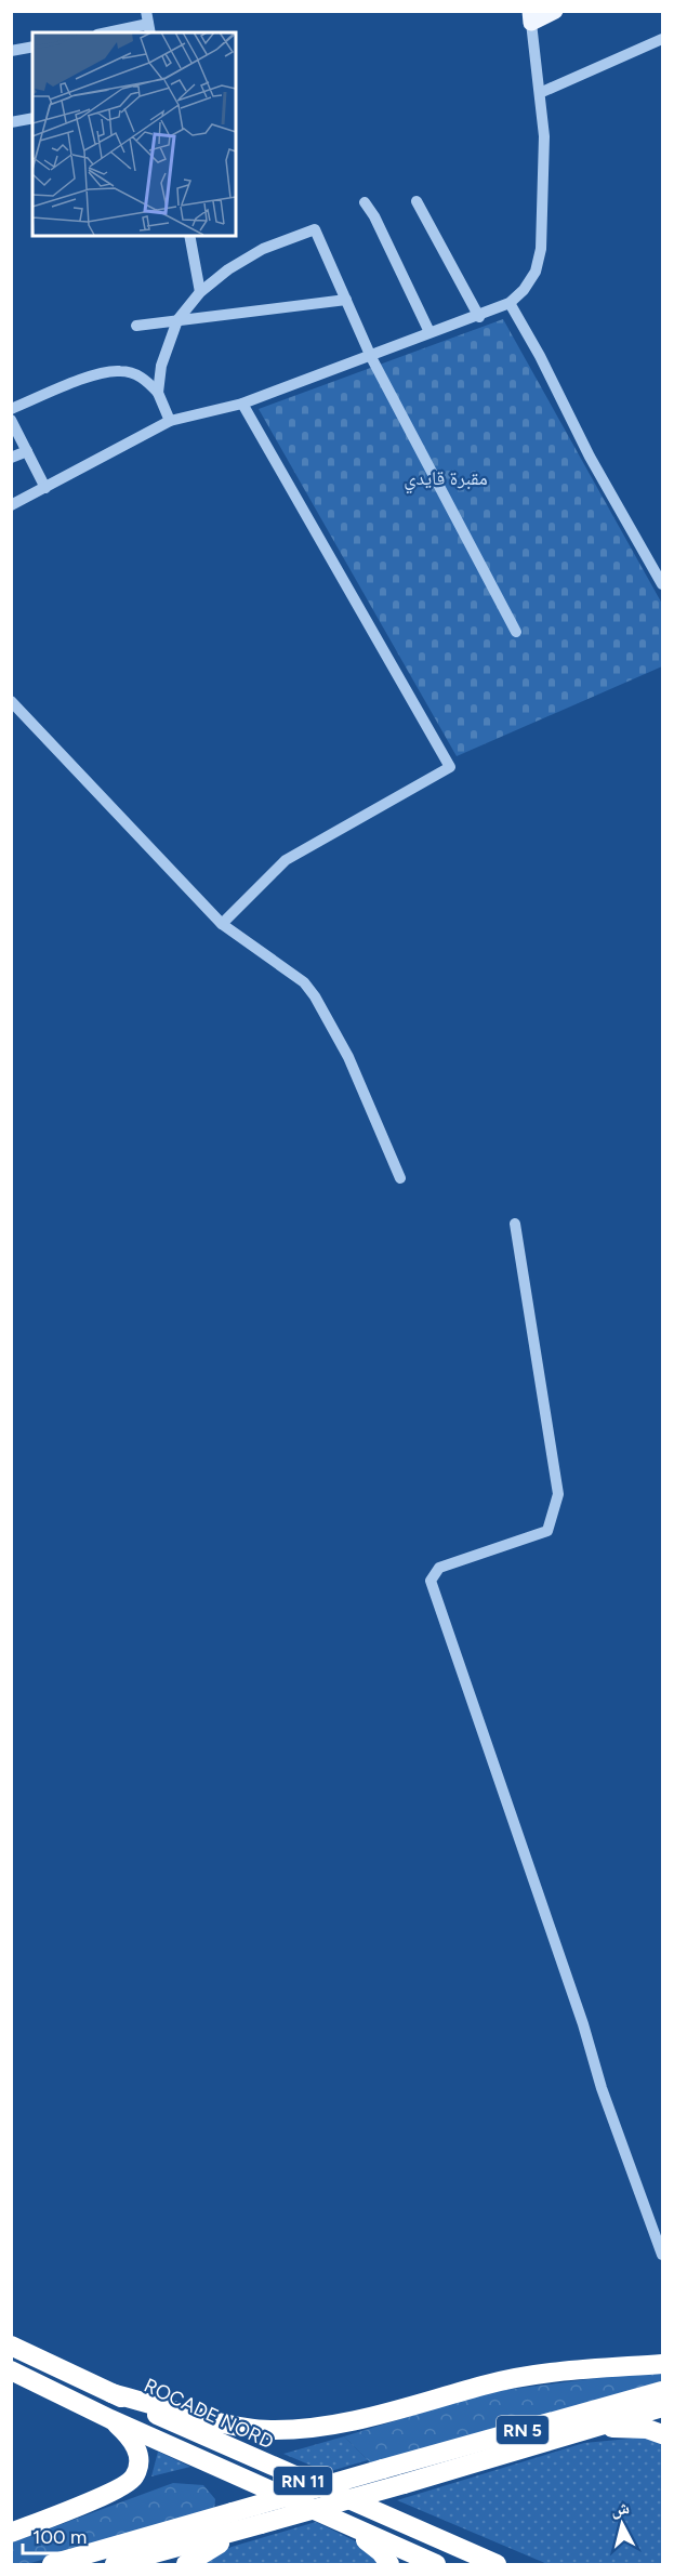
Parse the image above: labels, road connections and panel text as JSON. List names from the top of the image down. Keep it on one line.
{"streets":{"highway":["ROCADE NORD","RN 5","RN 11"]},"parks":["مقبرة قايدي"],"scale_bar":"100 m","north":"top"}
